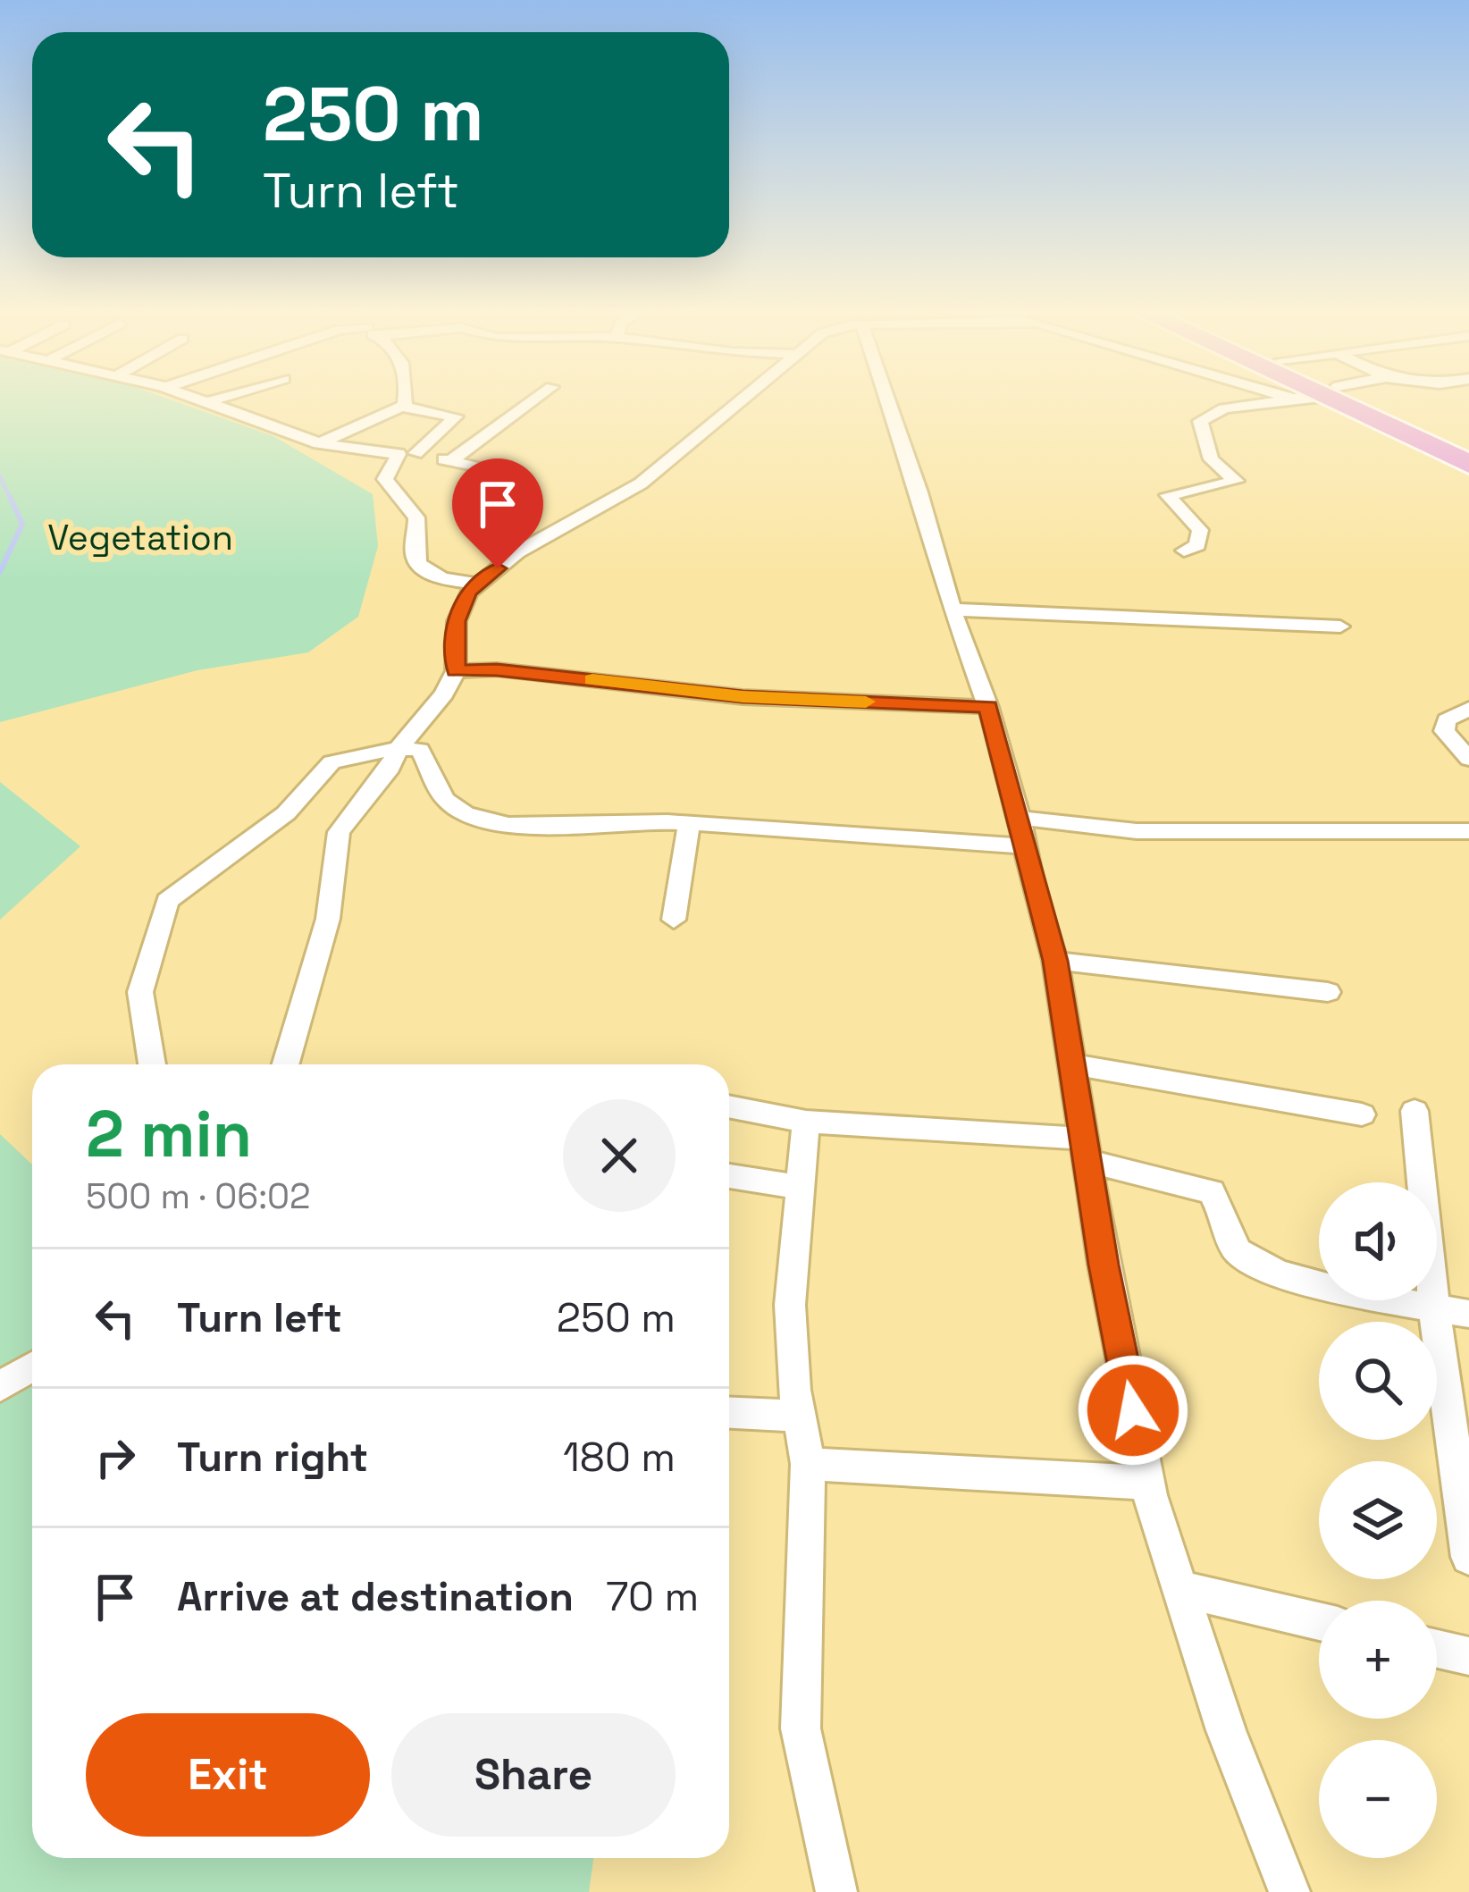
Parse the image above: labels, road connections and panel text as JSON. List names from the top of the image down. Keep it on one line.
{"parks":["Vegetation"],"page":{"turn":["250 m","Turn left"],"heading":["2 min","500 m · 06:02"],"map_buttons":["+","−"],"list":[{"name":"Turn left","value":"250 m"},{"name":"Turn right","value":"180 m"},{"name":"Arrive at destination","value":"70 m"}],"buttons":["Exit","Share"]}}
